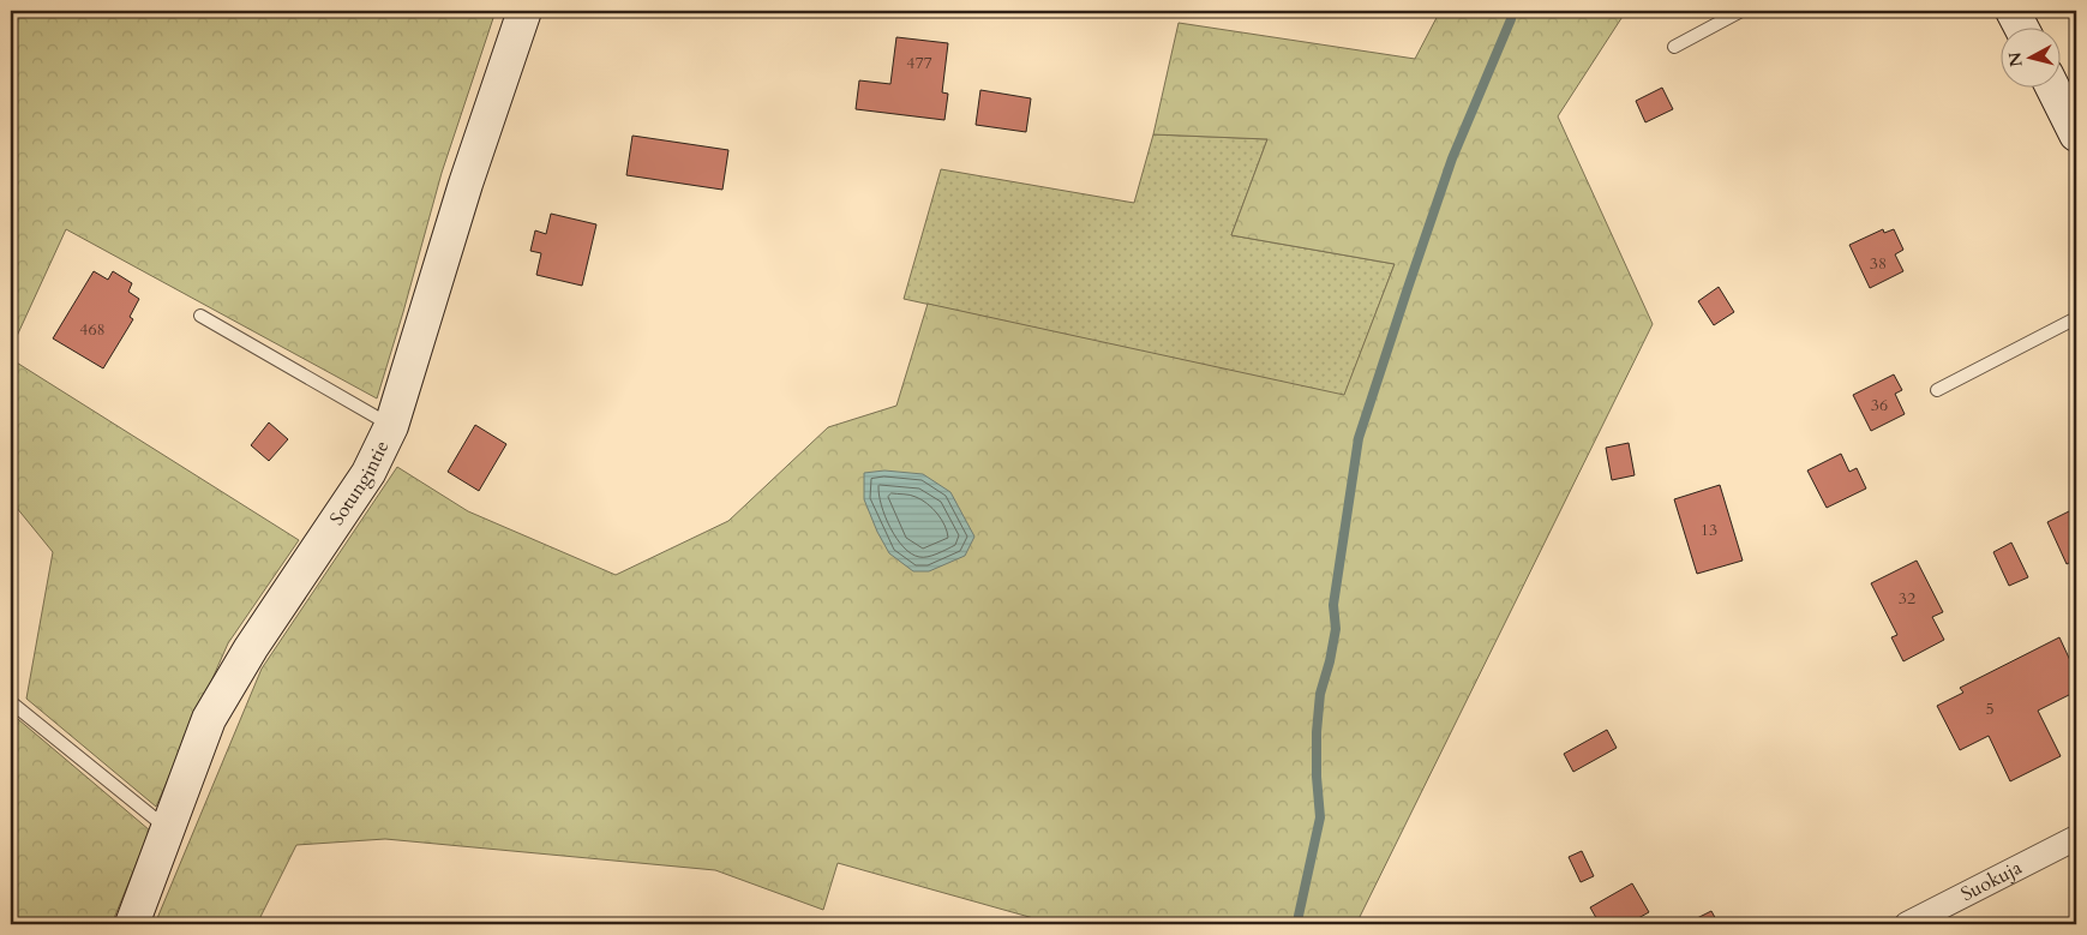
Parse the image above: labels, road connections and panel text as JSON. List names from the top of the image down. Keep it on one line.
{"streets":{"street":["Sotungintie","Suokuja"]},"house_numbers":["477","38","468","36","13","32","5"],"north":"left"}
